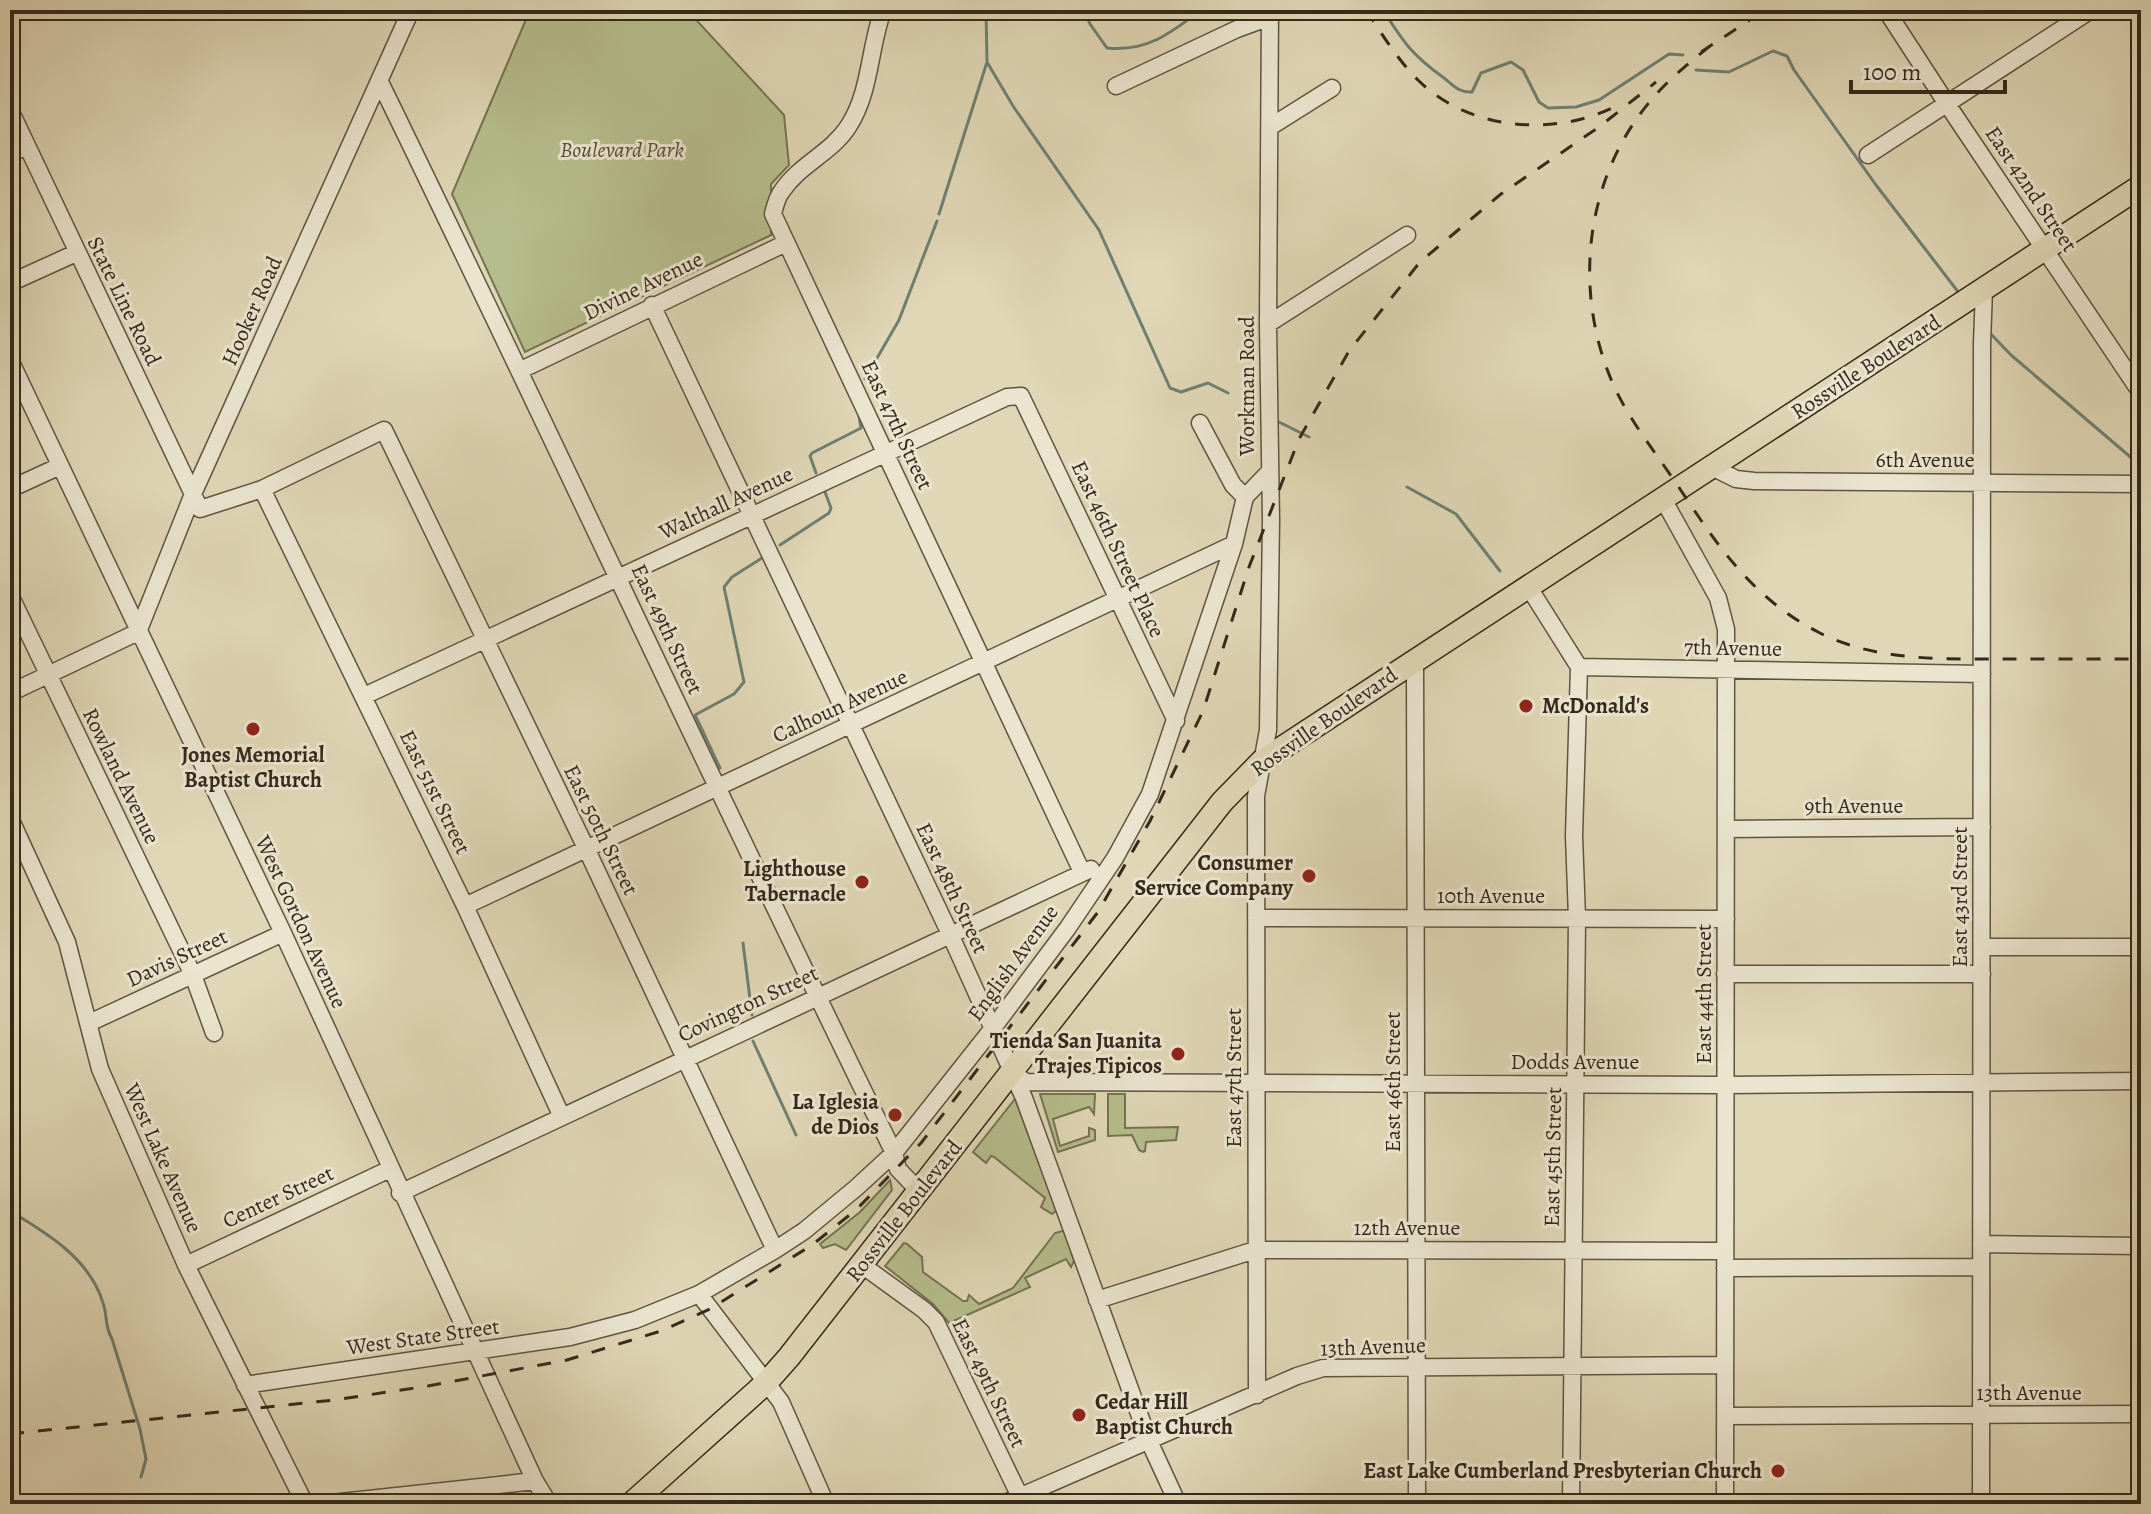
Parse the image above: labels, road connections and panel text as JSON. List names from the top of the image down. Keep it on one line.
{"streets":{"highway":["Rossville Boulevard"],"street":["East 42nd Street","Divine Avenue","State Line Road","Hooker Road","Workman Road","East 47th Street","6th Avenue","Walthall Avenue","East 46th Street Place","East 49th Street","7th Avenue","Calhoun Avenue","Rowland Avenue","East 51st Street","9th Avenue","East 50th Street","East 48th Street","10th Avenue","East 43rd Street","West Gordon Avenue","Davis Street","English Avenue","East 44th Street","Covington Street","Dodds Avenue","East 46th Street","East 45th Street","West Lake Avenue","Center Street","12th Avenue","West State Street","13th Avenue"]},"crossings":[["East 42nd Street","Rossville Boulevard"],["Divine Avenue","East 47th Street"],["Divine Avenue","East 49th Street"],["Divine Avenue","East 48th Street"],["State Line Road","Hooker Road"],["Hooker Road","East 49th Street"],["Hooker Road","West Gordon Avenue"],["Rossville Boulevard","Workman Road"],["Rossville Boulevard","East 47th Street"],["Rossville Boulevard","6th Avenue"],["Rossville Boulevard","East 49th Street"],["Rossville Boulevard","East 48th Street"],["Rossville Boulevard","East 43rd Street"],["Rossville Boulevard","East 44th Street"],["Rossville Boulevard","Dodds Avenue"],["Rossville Boulevard","East 46th Street"],["Workman Road","East 47th Street"],["East 47th Street","Walthall Avenue"],["East 47th Street","Calhoun Avenue"],["East 47th Street","10th Avenue"],["East 47th Street","Covington Street"],["East 47th Street","Dodds Avenue"],["East 47th Street","12th Avenue"],["East 47th Street","13th Avenue"],["6th Avenue","East 43rd Street"],["Walthall Avenue","East 46th Street Place"],["Walthall Avenue","East 49th Street"],["Walthall Avenue","East 51st Street"],["Walthall Avenue","East 50th Street"],["Walthall Avenue","East 48th Street"],["East 46th Street Place","Calhoun Avenue"],["East 46th Street Place","English Avenue"],["East 49th Street","Calhoun Avenue"],["East 49th Street","English Avenue"],["East 49th Street","Covington Street"],["East 49th Street","13th Avenue"],["7th Avenue","East 43rd Street"],["7th Avenue","East 44th Street"],["7th Avenue","East 45th Street"],["Calhoun Avenue","East 51st Street"],["Calhoun Avenue","East 50th Street"],["Calhoun Avenue","East 48th Street"],["Calhoun Avenue","English Avenue"],["Rowland Avenue","Davis Street"],["East 51st Street","East 50th Street"],["East 51st Street","Covington Street"],["9th Avenue","East 43rd Street"],["9th Avenue","East 44th Street"],["East 50th Street","English Avenue"],["East 50th Street","Covington Street"],["East 48th Street","English Avenue"],["East 48th Street","Covington Street"],["East 48th Street","Dodds Avenue"],["East 48th Street","12th Avenue"],["East 48th Street","13th Avenue"],["10th Avenue","East 44th Street"],["10th Avenue","East 46th Street"],["10th Avenue","East 45th Street"],["East 43rd Street","Dodds Avenue"],["East 43rd Street","12th Avenue"],["East 43rd Street","13th Avenue"],["West Gordon Avenue","Davis Street"],["West Gordon Avenue","Covington Street"],["West Gordon Avenue","Center Street"],["West Gordon Avenue","West State Street"],["Davis Street","West Lake Avenue"],["English Avenue","Covington Street"],["English Avenue","West State Street"],["East 44th Street","Dodds Avenue"],["East 44th Street","12th Avenue"],["East 44th Street","13th Avenue"],["Dodds Avenue","East 46th Street"],["Dodds Avenue","East 45th Street"],["East 46th Street","12th Avenue"],["East 46th Street","13th Avenue"],["East 45th Street","12th Avenue"],["East 45th Street","13th Avenue"],["West Lake Avenue","Center Street"],["West Lake Avenue","West State Street"]],"parks":["Boulevard Park"],"places":["McDonald's","Jones Memorial Baptist Church","Consumer Service Company","Lighthouse Tabernacle","Tienda San Juanita Trajes Tipicos","La Iglesia de Dios","Cedar Hill Baptist Church","East Lake Cumberland Presbyterian Church"],"scale_bar":"100 m"}
